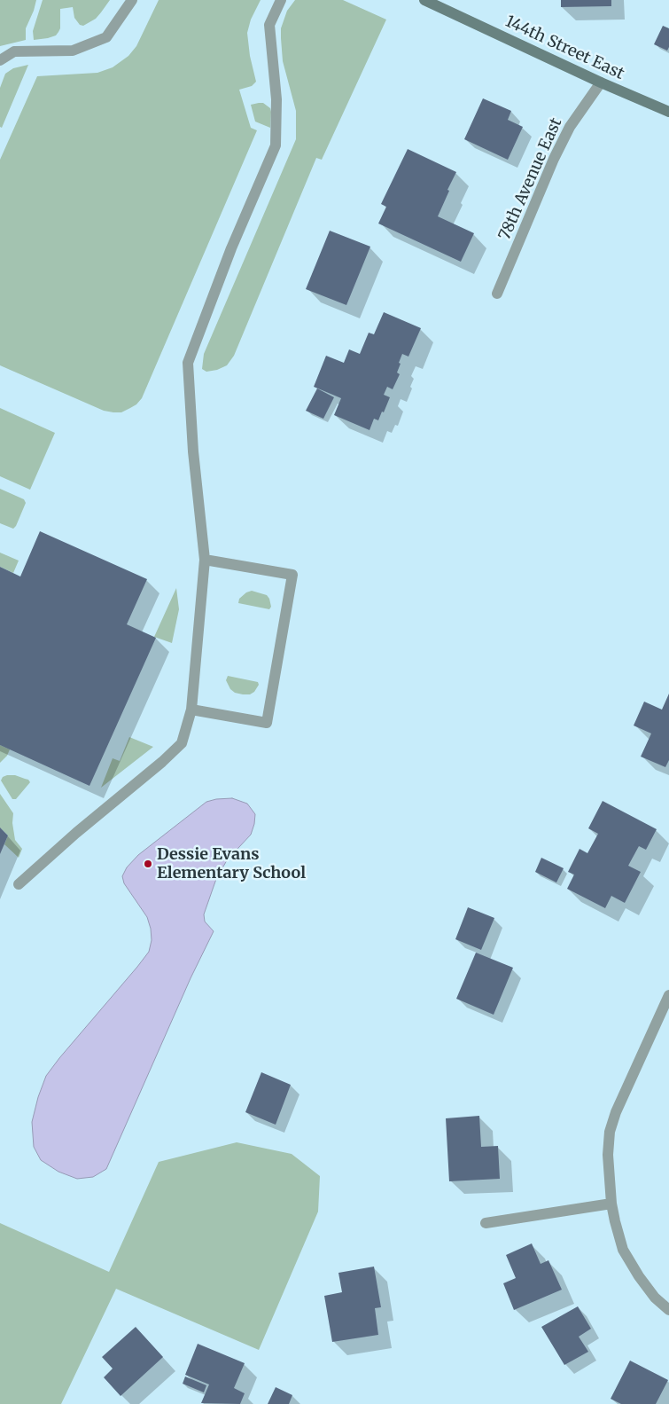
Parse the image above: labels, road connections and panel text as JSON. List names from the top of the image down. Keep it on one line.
{"streets":{"street":["144th Street East","78th Avenue East"]},"crossings":[["144th Street East","78th Avenue East"]],"places":["Dessie Evans Elementary School"]}
